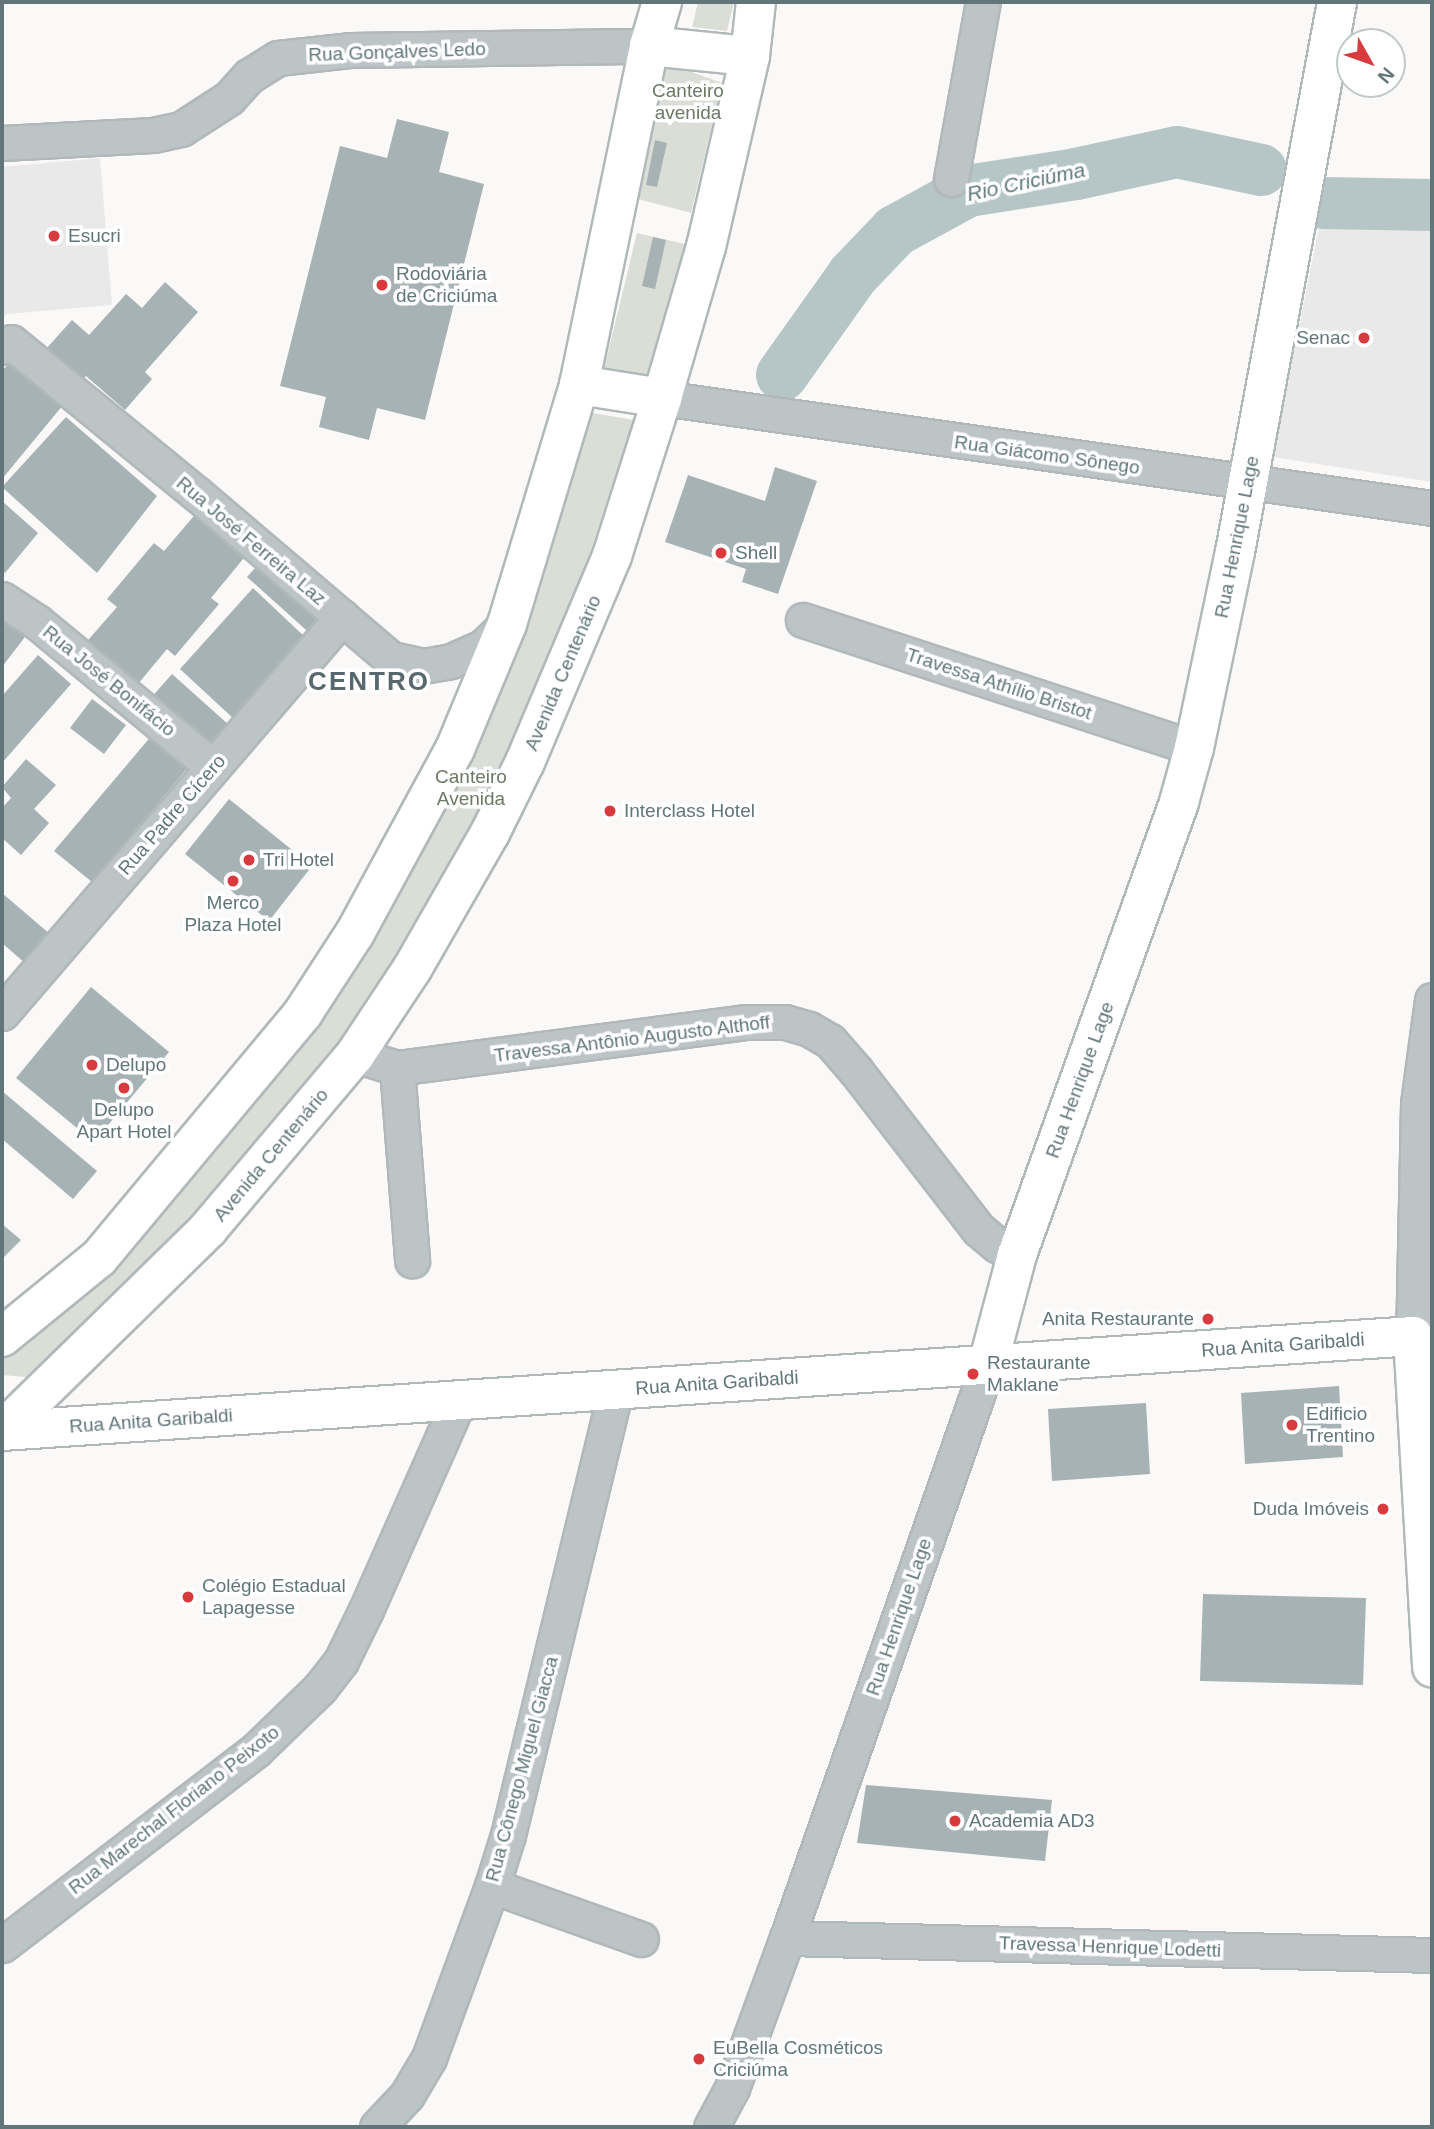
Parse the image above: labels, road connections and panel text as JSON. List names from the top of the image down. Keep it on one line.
{"streets":{"main road":["Rua Henrique Lage","Avenida Centenário","Rua Anita Garibaldi"],"street":["Rua Gonçalves Ledo","Rua Giácomo Sônego","Rua José Ferreira Laz","Rua José Bonifácio","Travessa Athílio Bristot","Rua Padre Cícero","Travessa Antônio Augusto Althoff","Rua Cônego Miguel Giacca","Rua Marechal Floriano Peixoto","Travessa Henrique Lodetti"]},"crossings":[["Rua Giácomo Sônego","Rua Henrique Lage"],["Rua Giácomo Sônego","Avenida Centenário"],["Rua Henrique Lage","Travessa Athílio Bristot"],["Rua Henrique Lage","Travessa Antônio Augusto Althoff"],["Rua Henrique Lage","Rua Anita Garibaldi"],["Rua Henrique Lage","Travessa Henrique Lodetti"],["Rua José Ferreira Laz","Rua Padre Cícero"],["Avenida Centenário","Travessa Antônio Augusto Althoff"],["Avenida Centenário","Rua Anita Garibaldi"],["Rua José Bonifácio","Rua Padre Cícero"],["Rua Anita Garibaldi","Rua Cônego Miguel Giacca"],["Rua Anita Garibaldi","Rua Marechal Floriano Peixoto"]],"districts":["CENTRO"],"water":["Rio Criciúma"],"parks":["Canteiro avenida","Canteiro Avenida"],"places":["Esucri","Rodoviária de Criciúma","Senac","Shell","Interclass Hotel","Tri Hotel","Merco Plaza Hotel","Delupo","Delupo Apart Hotel","Anita Restaurante","Restaurante Maklane","Edificio Trentino","Duda Imóveis","Colégio Estadual Lapagesse","Academia AD3","EuBella Cosméticos Criciúma"],"north":"bottom right"}
